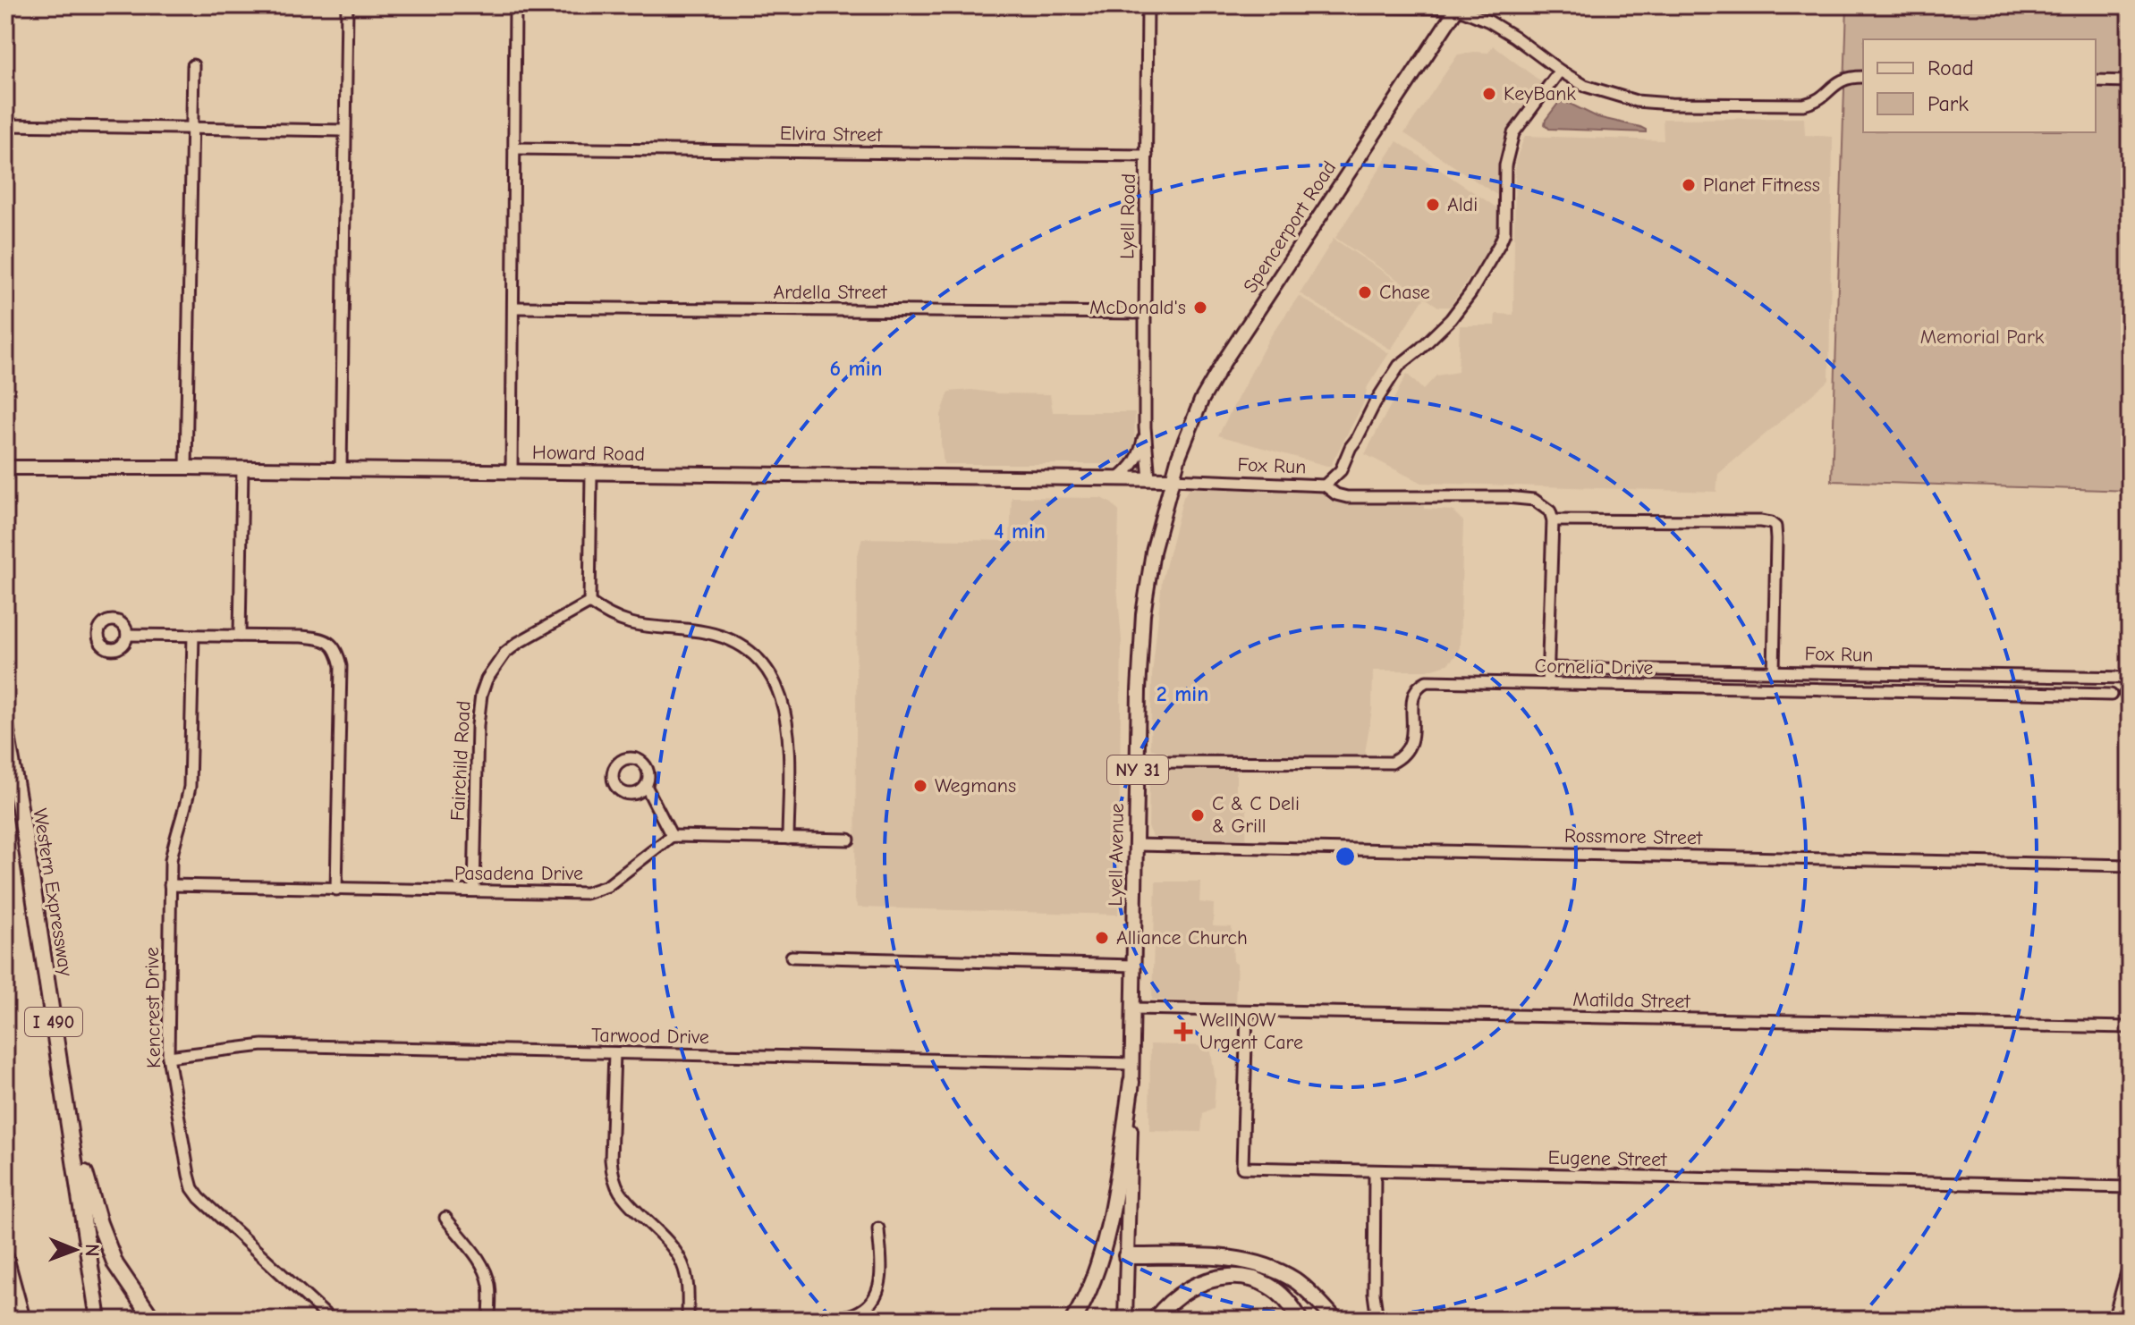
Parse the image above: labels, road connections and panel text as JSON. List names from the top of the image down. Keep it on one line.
{"streets":{"highway":["Western Expressway","I 490"],"main road":["Spencerport Road","Howard Road","NY 31","Lyell Avenue"],"street":["Elvira Street","Lyell Road","Ardella Street","Fox Run","Cornelia Drive","Fairchild Road","Rossmore Street","Pasadena Drive","Matilda Street","Kencrest Drive","Tarwood Drive","Eugene Street"]},"crossings":[["Elvira Street","Lyell Road"],["Lyell Road","Ardella Street"],["Lyell Road","Howard Road"],["Spencerport Road","Howard Road"],["Spencerport Road","Fox Run"],["Spencerport Road","Lyell Avenue"],["Howard Road","Fox Run"],["Howard Road","Lyell Avenue"],["Fox Run","Lyell Avenue"],["Cornelia Drive","Lyell Avenue"],["Fairchild Road","Pasadena Drive"],["Rossmore Street","Lyell Avenue"],["Lyell Avenue","Matilda Street"],["Lyell Avenue","Tarwood Drive"],["Pasadena Drive","Kencrest Drive"],["Matilda Street","Eugene Street"],["Kencrest Drive","Tarwood Drive"]],"parks":["Memorial Park"],"places":{"other":["KeyBank","Planet Fitness","Aldi","Chase","McDonald's","Wegmans","C & C Deli & Grill","Alliance Church"],"health":["WellNOW Urgent Care"]},"legend":["Road","Park"],"north":"right","rings":["6 min","4 min","2 min"]}
